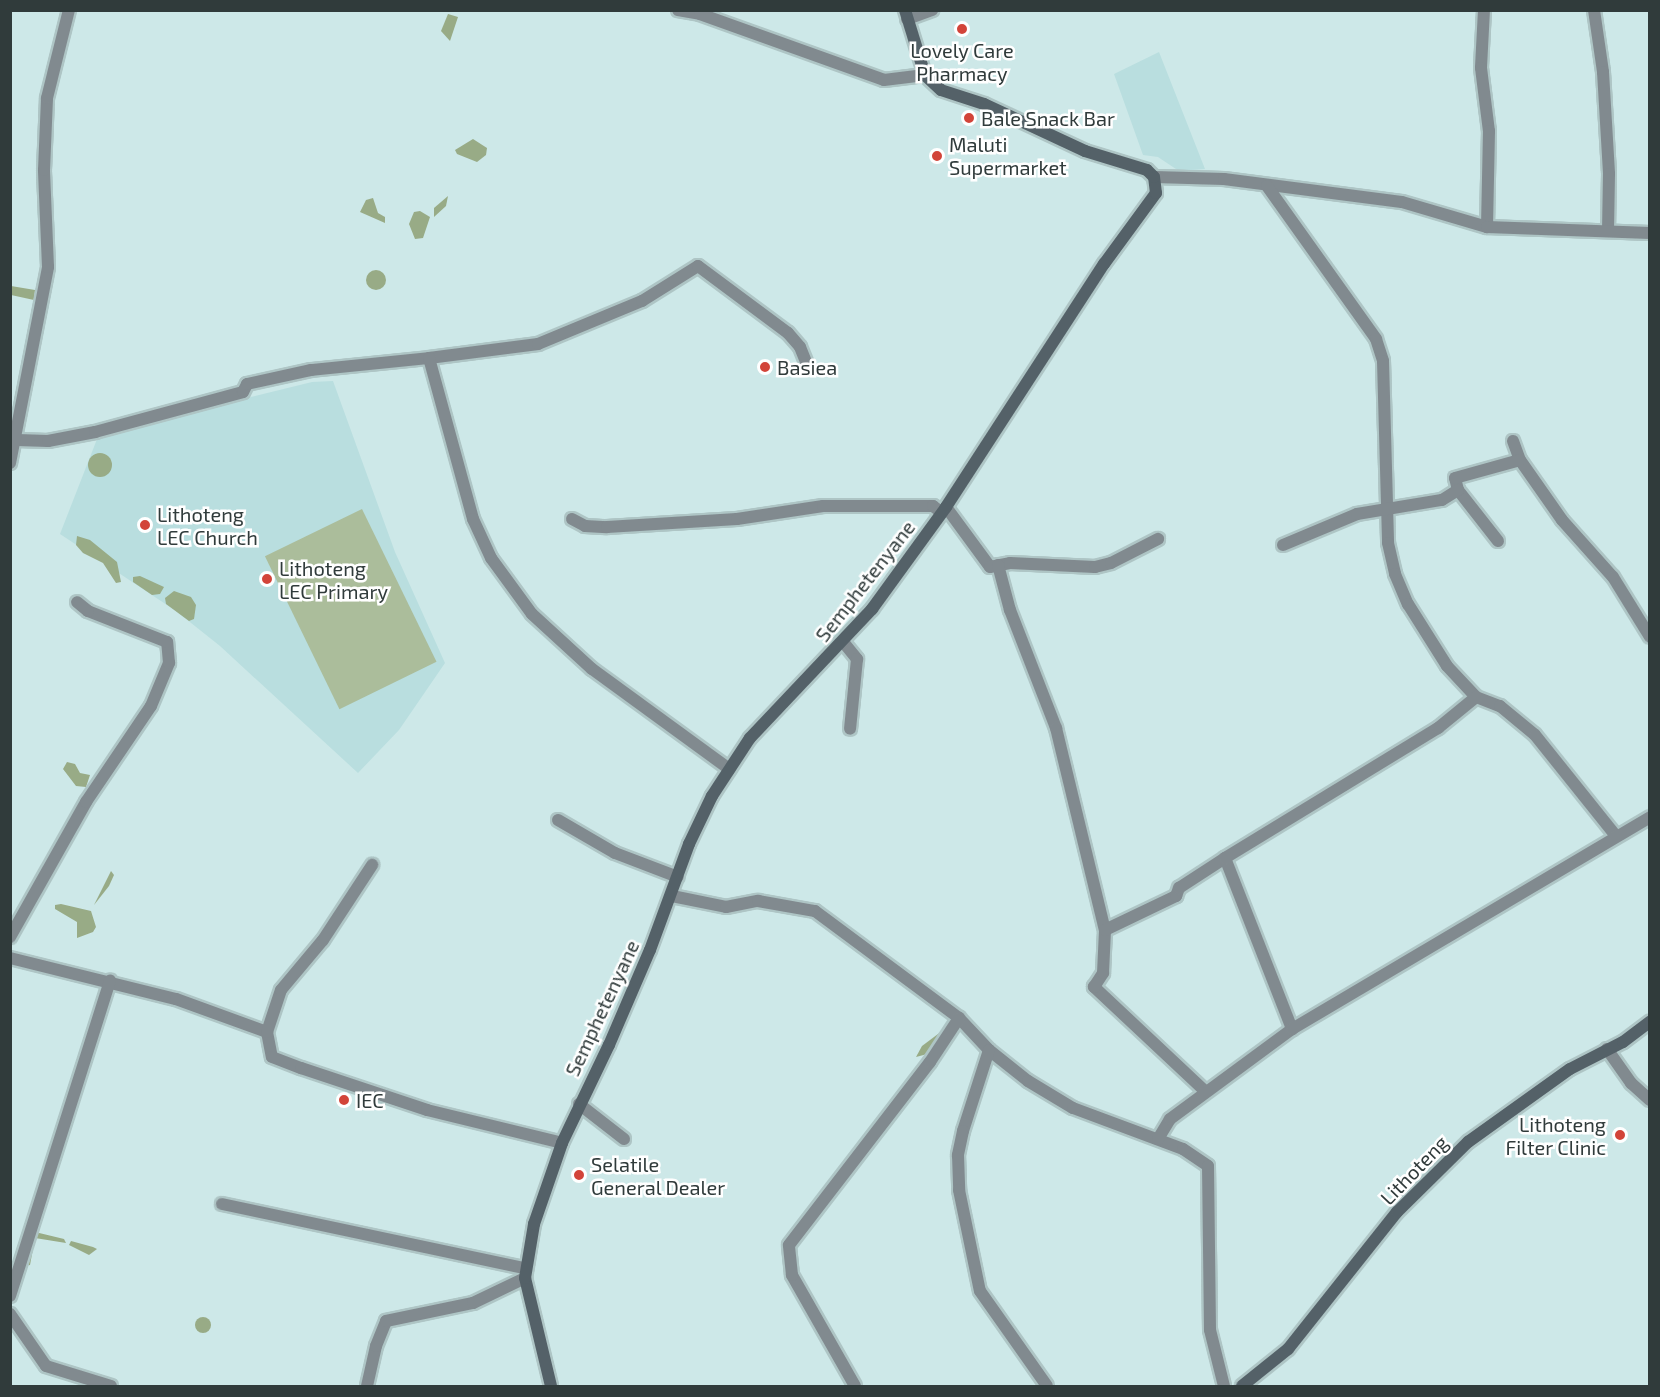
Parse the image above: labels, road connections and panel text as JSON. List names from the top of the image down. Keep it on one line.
{"streets":{"main road":["Semphetenyane","Lithoteng"]},"places":["Lovely Care Pharmacy","Bale Snack Bar","Maluti Supermarket","Basiea","Lithoteng LEC Church","Lithoteng LEC Primary","IEC","Lithoteng Filter Clinic","Selatile General Dealer"]}
